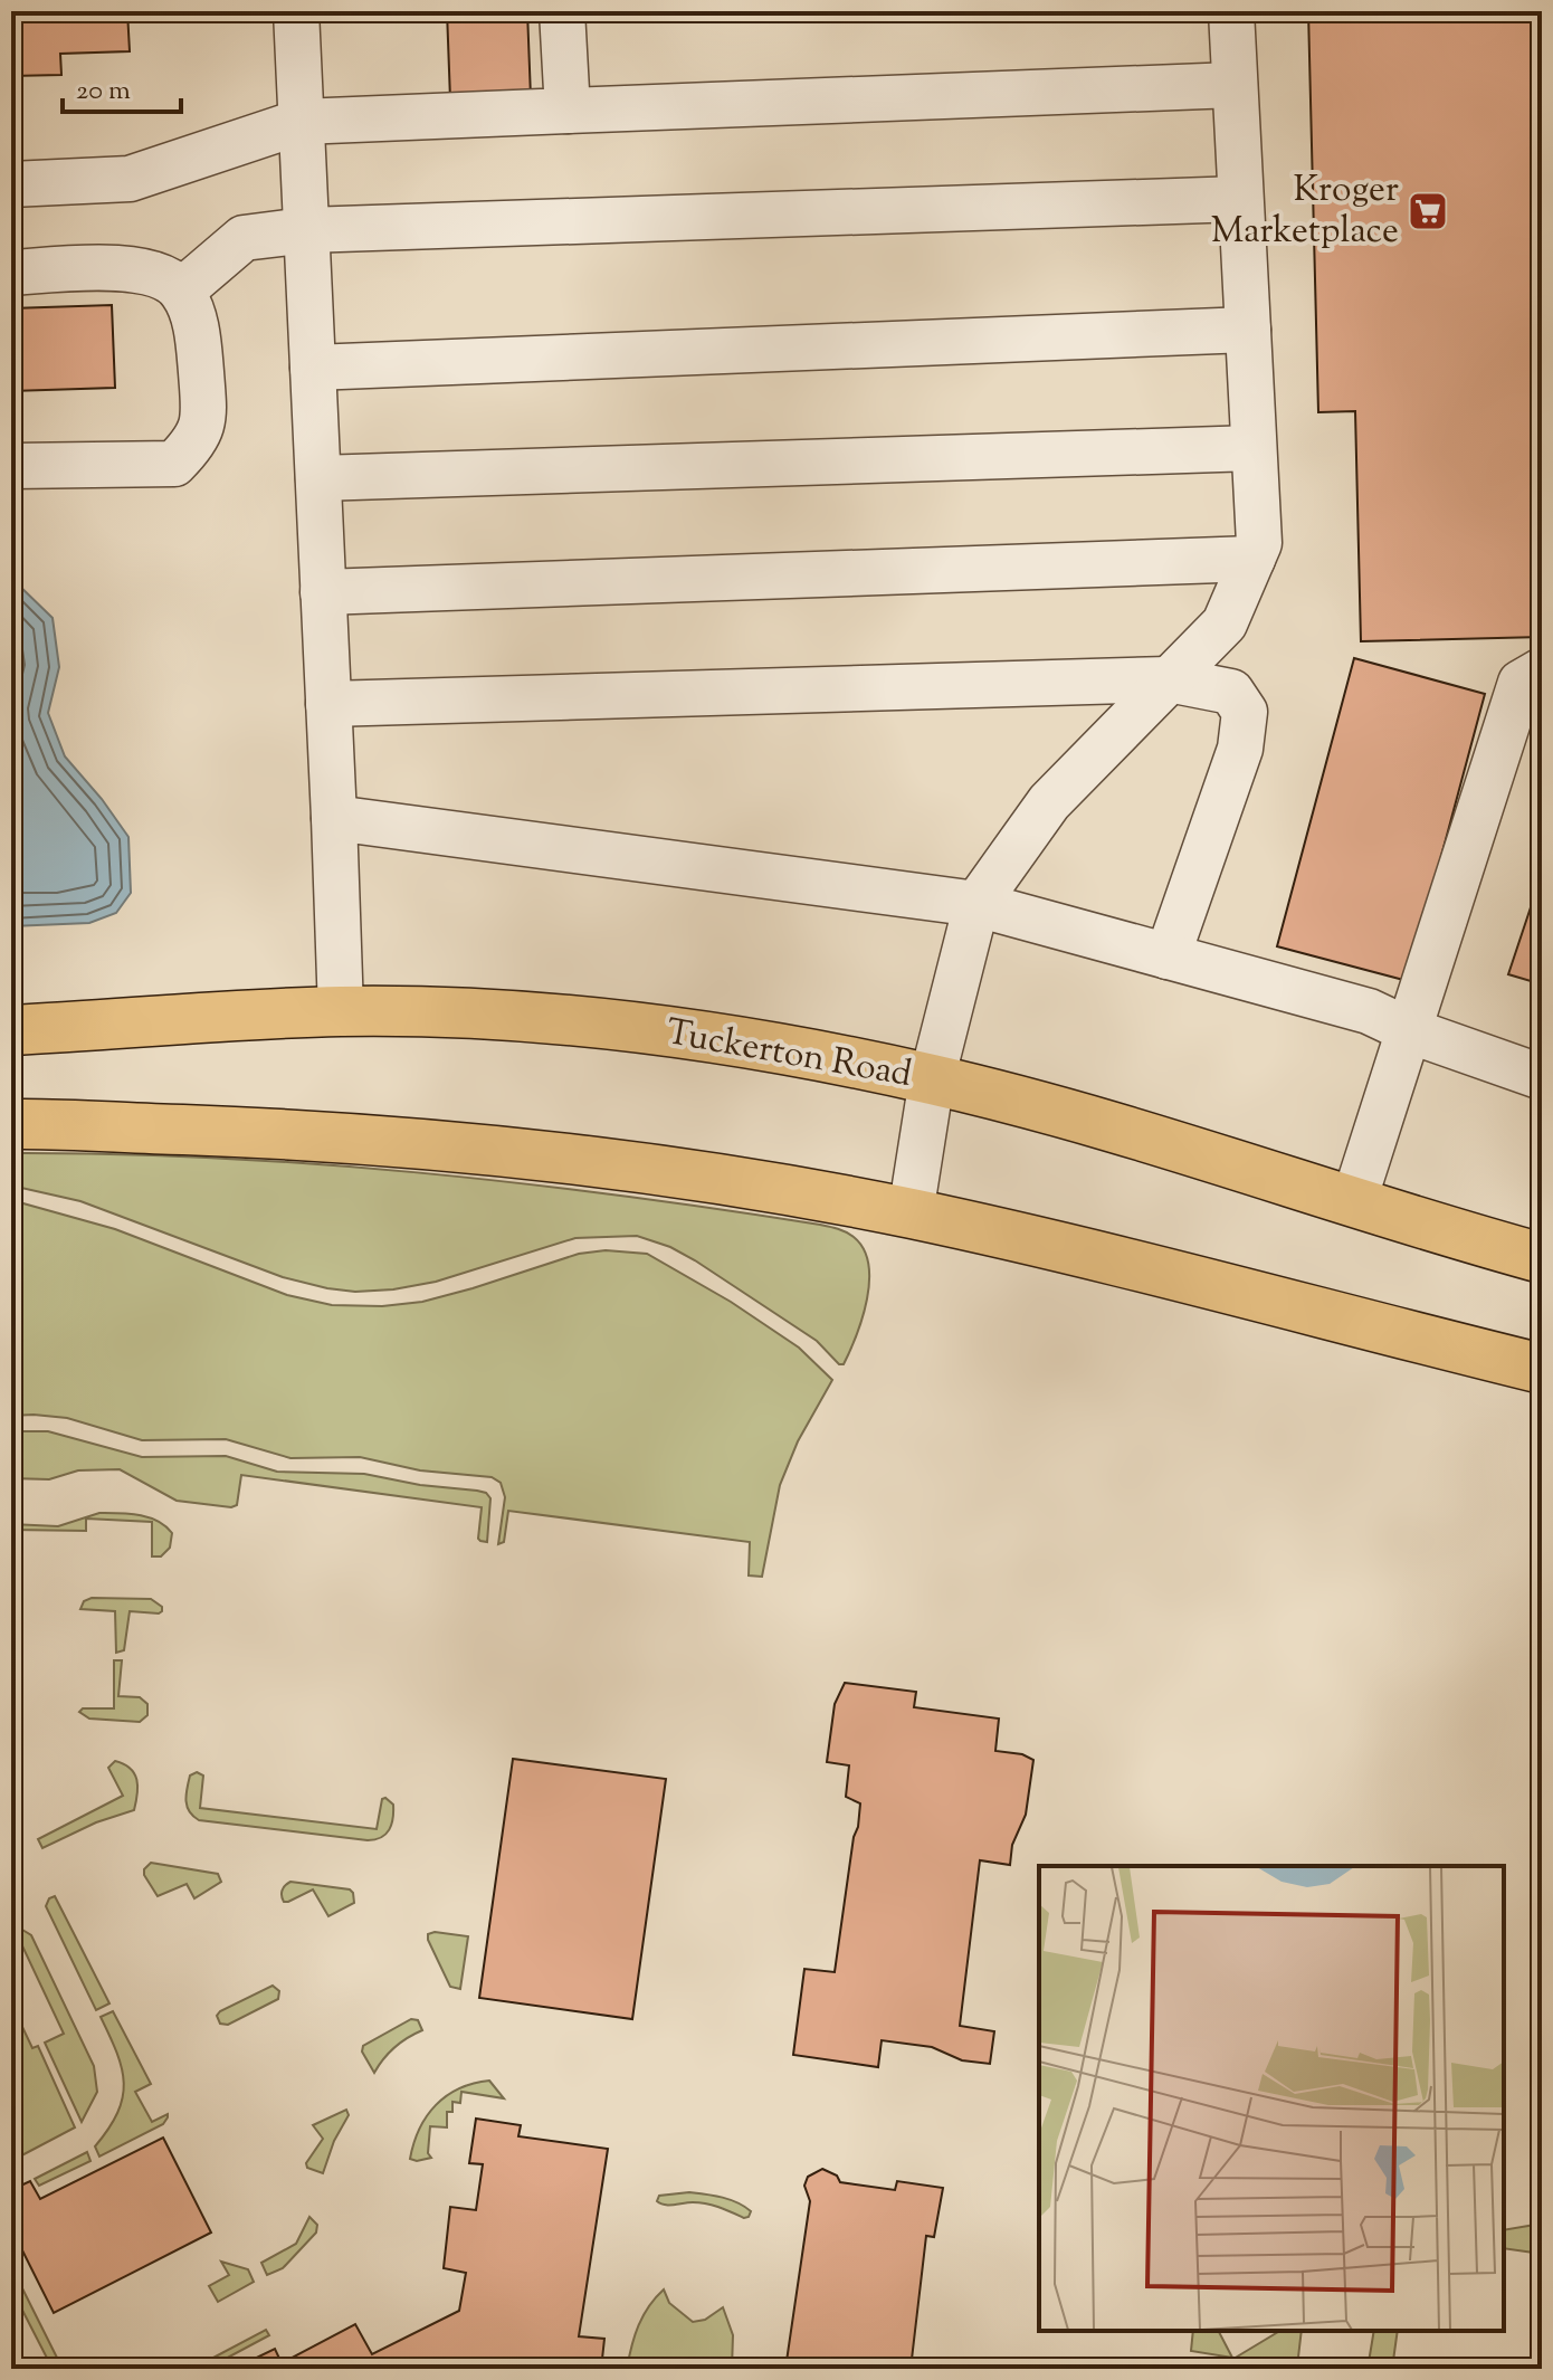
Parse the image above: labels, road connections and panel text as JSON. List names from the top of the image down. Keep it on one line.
{"streets":{"main road":["Tuckerton Road"]},"places":{"supermarket":["Kroger Marketplace"]},"scale_bar":"20 m"}
